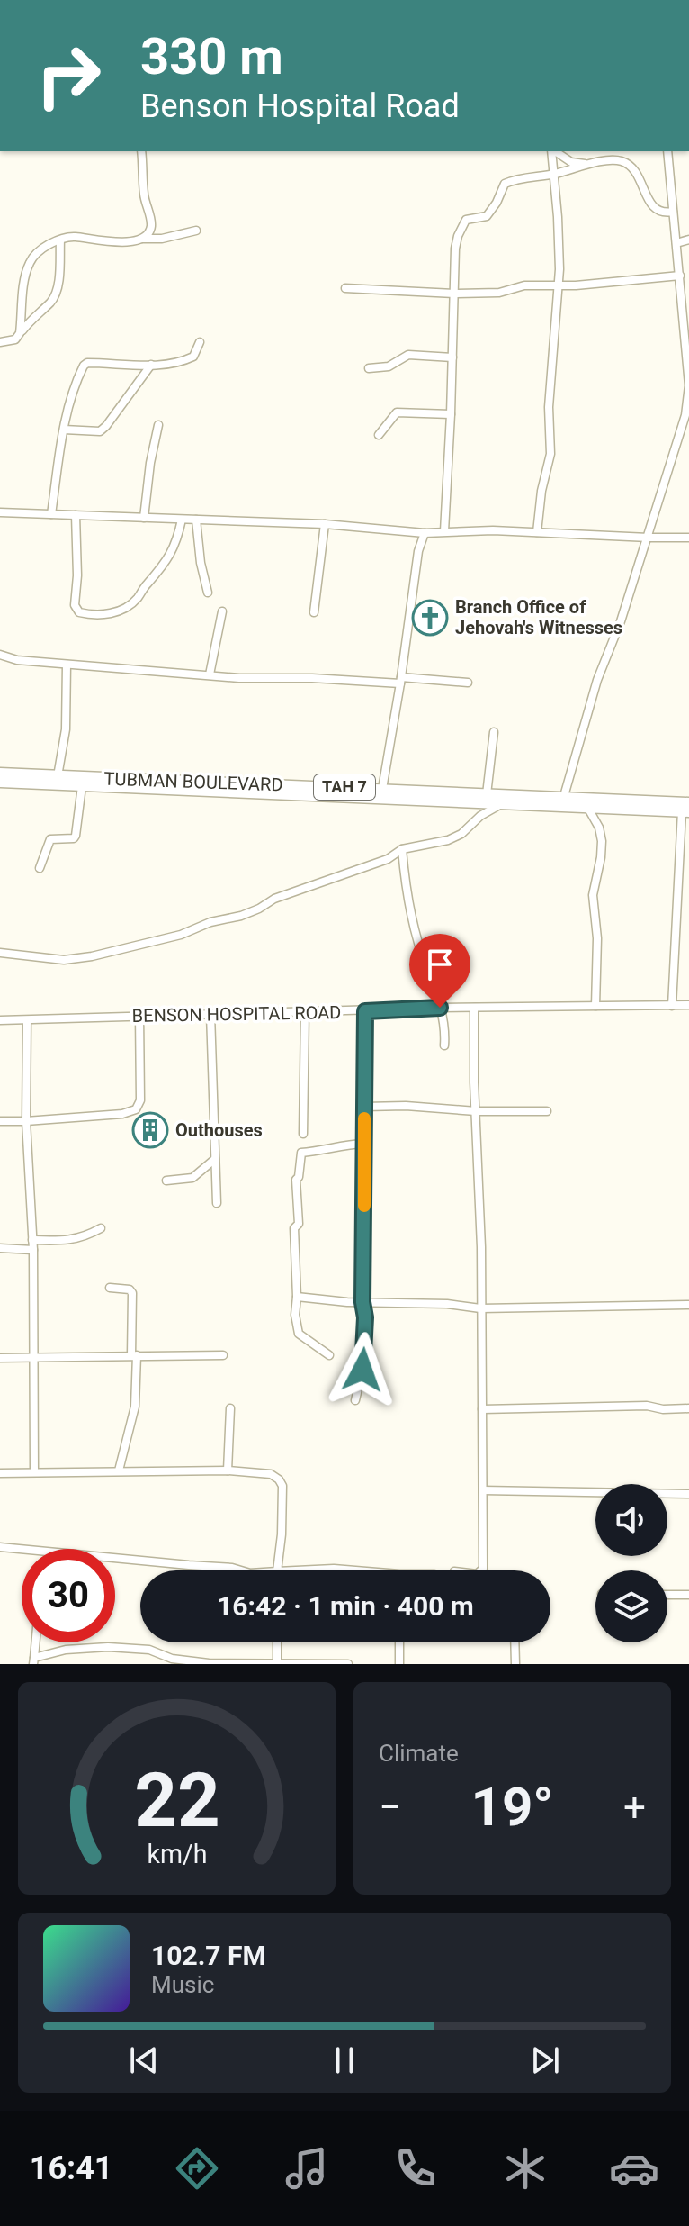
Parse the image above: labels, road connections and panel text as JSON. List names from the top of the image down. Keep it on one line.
{"streets":{"highway":["TUBMAN BOULEVARD","TAH 7"],"street":["BENSON HOSPITAL ROAD"]},"places":{"church":["Branch Office of Jehovah's Witnesses"],"building":["Outhouses"]},"page":{"turn":["330 m","Benson Hospital Road"],"limit":"30","trip":"16:42 · 1 min · 400 m","tile":"Climate","heat":["−","19°","+"],"song":["102.7 FM","Music"],"tabs":"16:41","gauge":["22","km/h"]}}
